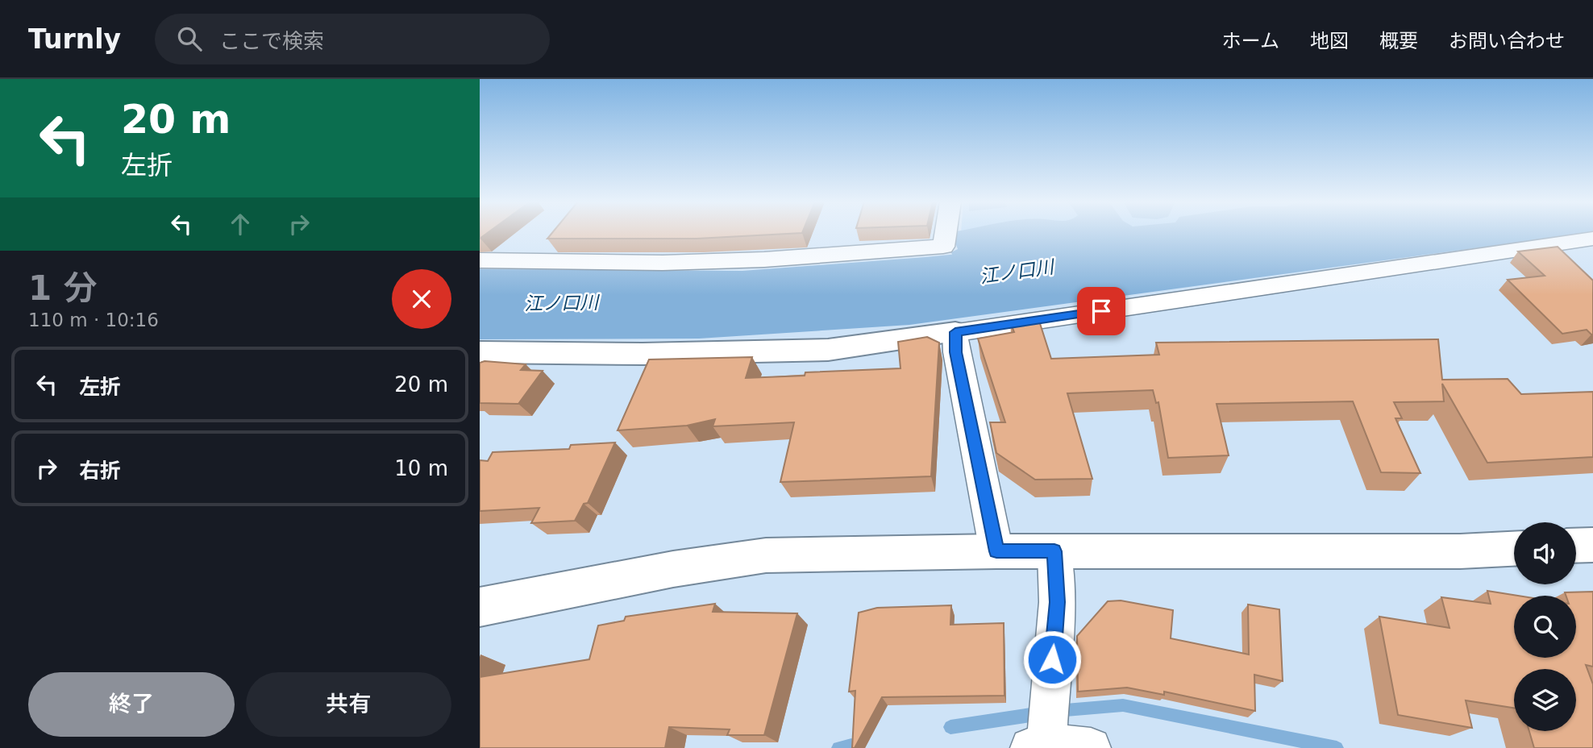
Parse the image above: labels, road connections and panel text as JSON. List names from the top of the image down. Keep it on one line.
{"water":["江ノ口川"],"page":{"header":"Turnly","search":"ここで検索","nav":["ホーム","地図","概要","お問い合わせ"],"turn":["20 m","左折"],"heading":["1 分","110 m · 10:16"],"list":[{"name":"左折","value":"20 m"},{"name":"右折","value":"10 m"}],"buttons":["終了","共有"]}}
